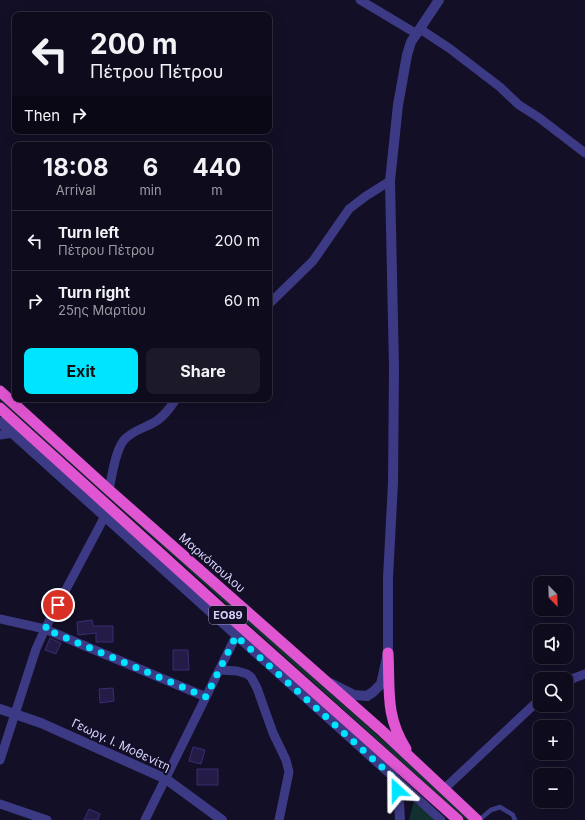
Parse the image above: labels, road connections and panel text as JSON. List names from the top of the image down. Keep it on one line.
{"streets":{"highway":["Μαρκόπουλου","ΕΟ89"],"street":["Γεωργ. Ι. Μοθενίτη"]},"north":"bottom right","page":{"turn":["200 m","Πέτρου Πέτρου"],"then":"Then","eta":["18:08","Arrival","6","min","440","m"],"list":[{"name":"Turn left","note":"Πέτρου Πέτρου","value":"200 m"},{"name":"Turn right","note":"25ης Μαρτίου","value":"60 m"}],"buttons":["Exit","Share"],"map_buttons":["+","−"]}}
